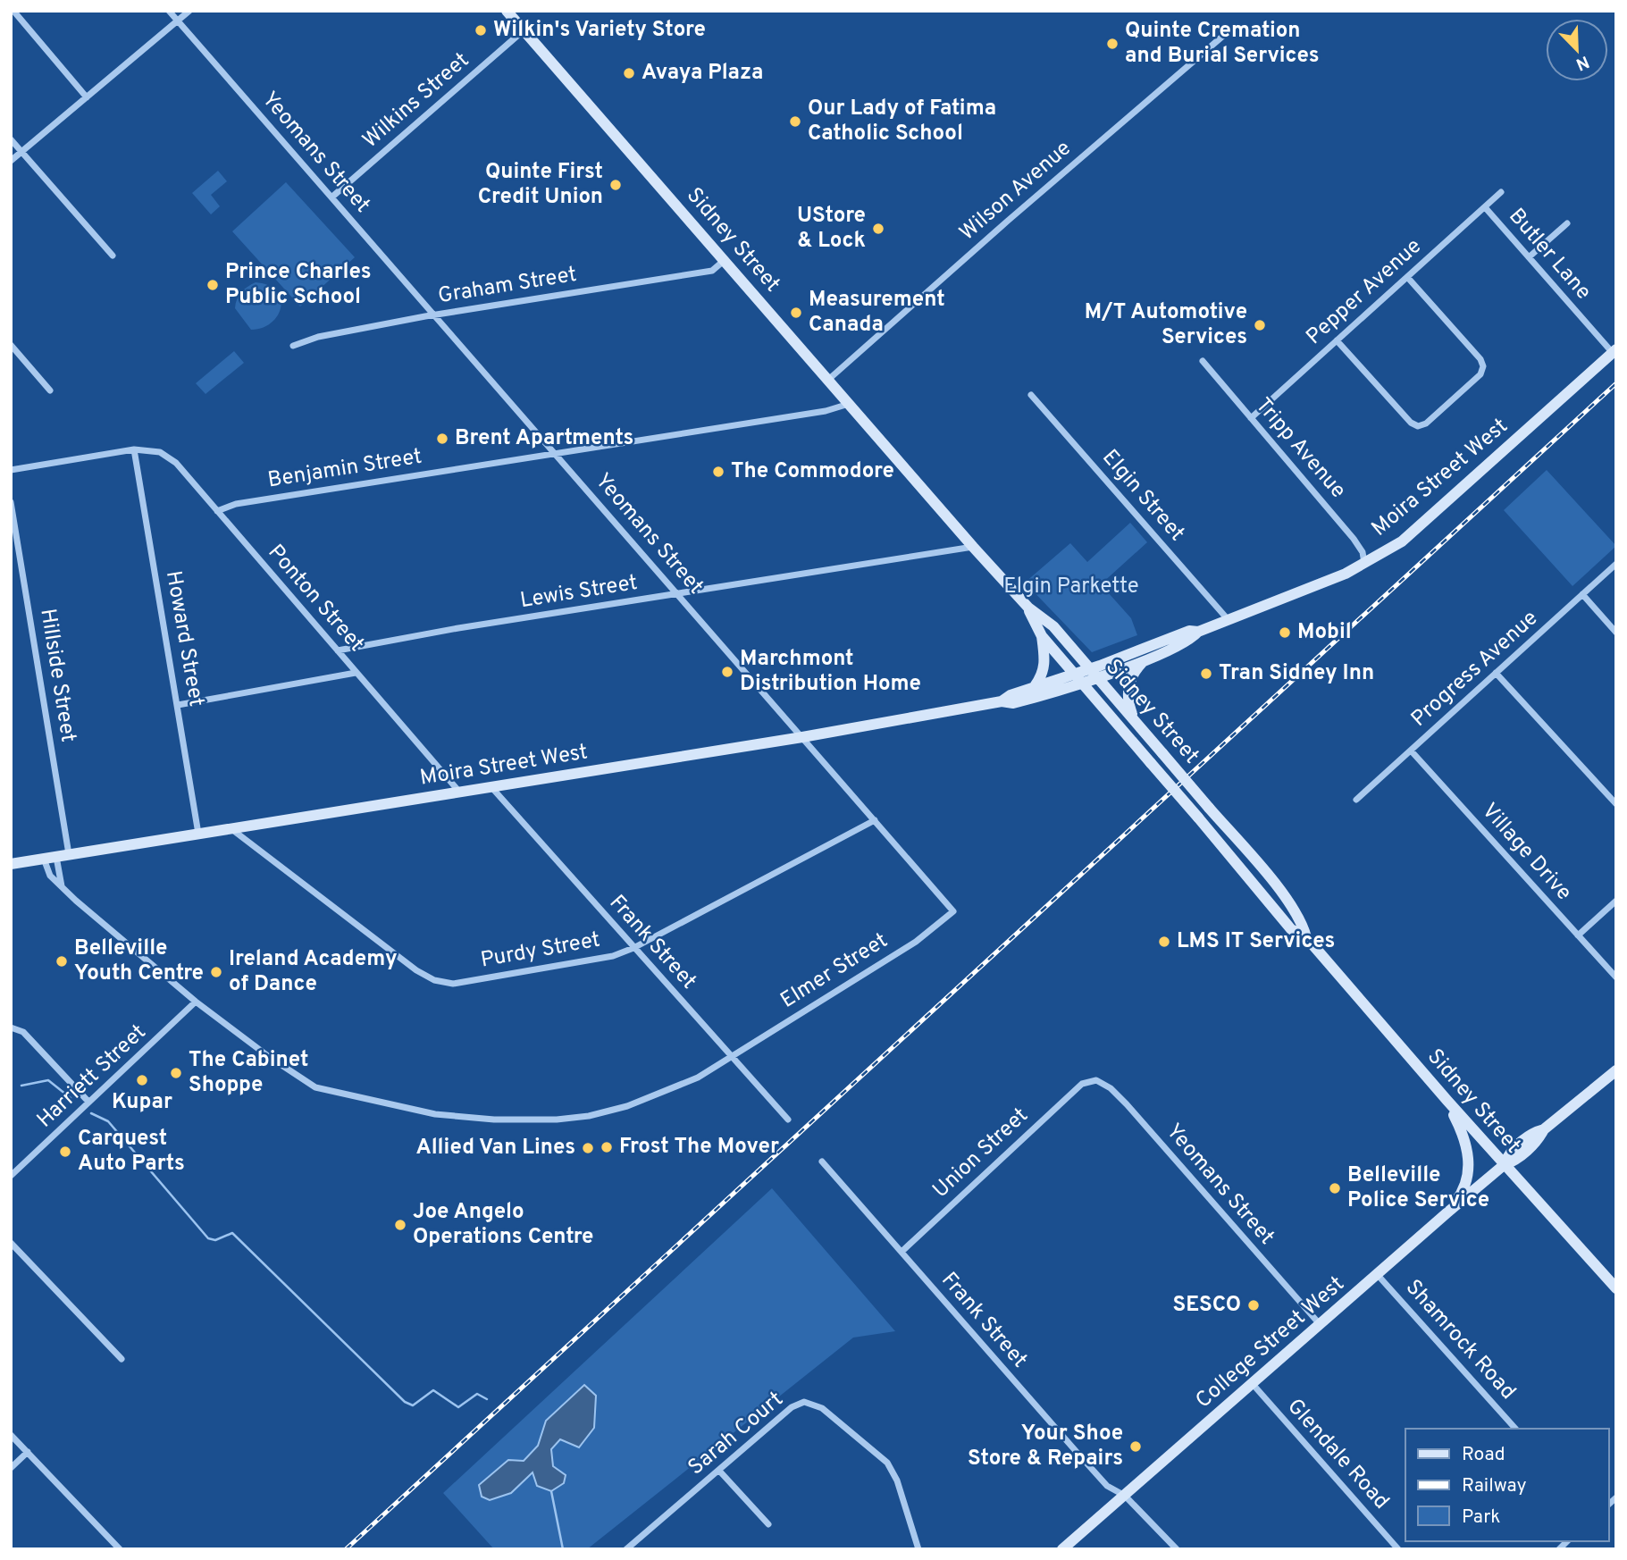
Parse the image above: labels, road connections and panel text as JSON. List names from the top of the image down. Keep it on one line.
{"streets":{"main road":["Sidney Street","Moira Street West","College Street West"],"street":["Wilkins Street","Yeomans Street","Wilson Avenue","Butler Lane","Graham Street","Pepper Avenue","Tripp Avenue","Benjamin Street","Elgin Street","Lewis Street","Ponton Street","Howard Street","Progress Avenue","Hillside Street","Village Drive","Frank Street","Purdy Street","Elmer Street","Harriett Street","Union Street","Shamrock Road","Sarah Court","Glendale Road"]},"crossings":[["Wilkins Street","Yeomans Street"],["Wilkins Street","Sidney Street"],["Yeomans Street","Graham Street"],["Yeomans Street","Benjamin Street"],["Yeomans Street","Moira Street West"],["Yeomans Street","Lewis Street"],["Yeomans Street","Purdy Street"],["Yeomans Street","Elmer Street"],["Yeomans Street","Union Street"],["Yeomans Street","College Street West"],["Wilson Avenue","Sidney Street"],["Sidney Street","Graham Street"],["Sidney Street","Benjamin Street"],["Sidney Street","Moira Street West"],["Sidney Street","Lewis Street"],["Sidney Street","College Street West"],["Butler Lane","Pepper Avenue"],["Butler Lane","Moira Street West"],["Pepper Avenue","Tripp Avenue"],["Tripp Avenue","Moira Street West"],["Benjamin Street","Ponton Street"],["Moira Street West","Elgin Street"],["Moira Street West","Ponton Street"],["Moira Street West","Howard Street"],["Moira Street West","Hillside Street"],["Moira Street West","Frank Street"],["Moira Street West","Purdy Street"],["Moira Street West","Elmer Street"],["Lewis Street","Ponton Street"],["Ponton Street","Howard Street"],["Progress Avenue","Village Drive"],["Frank Street","Purdy Street"],["Frank Street","Elmer Street"],["Frank Street","Union Street"],["Frank Street","College Street West"],["Elmer Street","Harriett Street"],["Shamrock Road","College Street West"],["College Street West","Glendale Road"]],"parks":["Elgin Parkette"],"places":["Wilkin's Variety Store","Quinte Cremation and Burial Services","Avaya Plaza","Our Lady of Fatima Catholic School","Quinte First Credit Union","UStore & Lock","Prince Charles Public School","Measurement Canada","M/T Automotive Services","Brent Apartments","The Commodore","Mobil","Marchmont Distribution Home","Tran Sidney Inn","LMS IT Services","Belleville Youth Centre","Ireland Academy of Dance","The Cabinet Shoppe","Kupar","Frost The Mover","Allied Van Lines","Carquest Auto Parts","Belleville Police Service","Joe Angelo Operations Centre","SESCO","Your Shoe Store & Repairs"],"legend":["Road","Railway","Park"],"north":"bottom right"}
